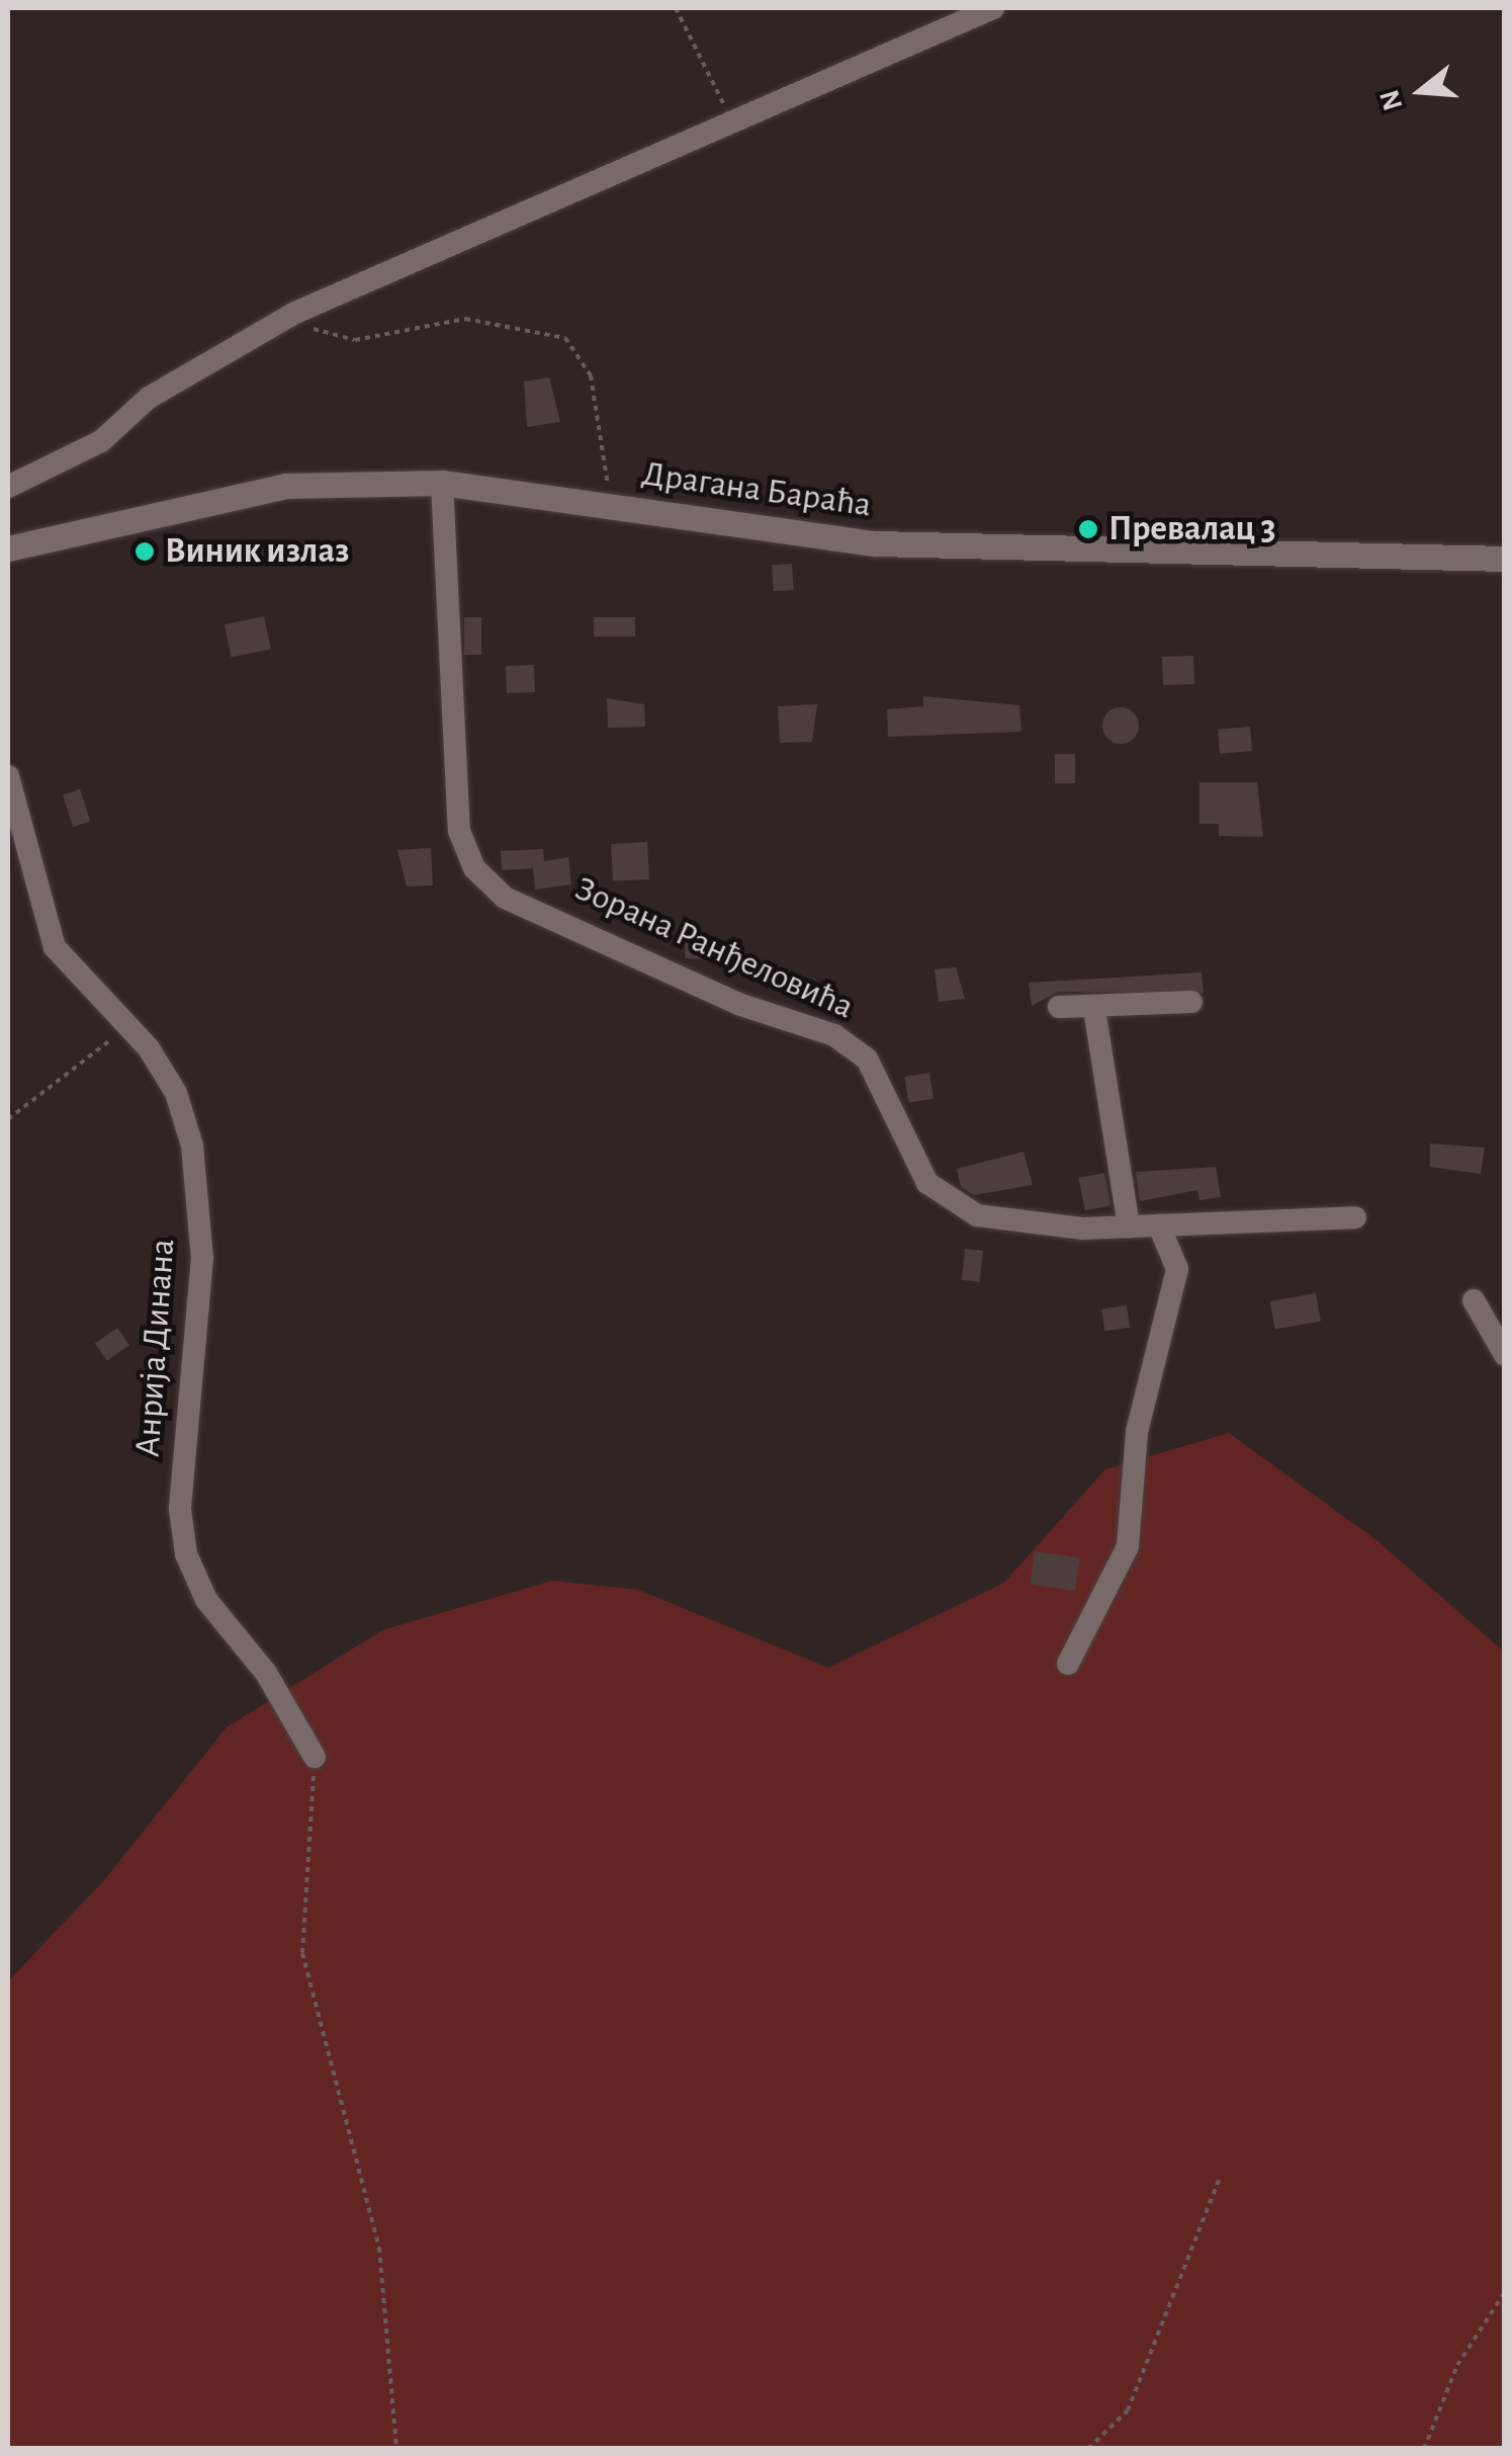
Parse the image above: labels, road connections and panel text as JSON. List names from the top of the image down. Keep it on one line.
{"streets":{"street":["Драгана Бараћа","Зорана Ранђеловића","Анрија Динана"]},"crossings":[["Драгана Бараћа","Зорана Ранђеловића"]],"places":["Превалац 3","Виник излаз"],"north":"left"}
